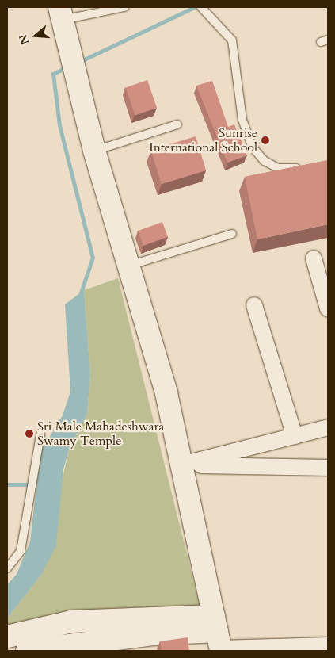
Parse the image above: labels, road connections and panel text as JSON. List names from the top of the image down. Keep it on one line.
{"places":["Sunrise International School","Sri Male Mahadeshwara Swamy Temple"],"north":"left"}
